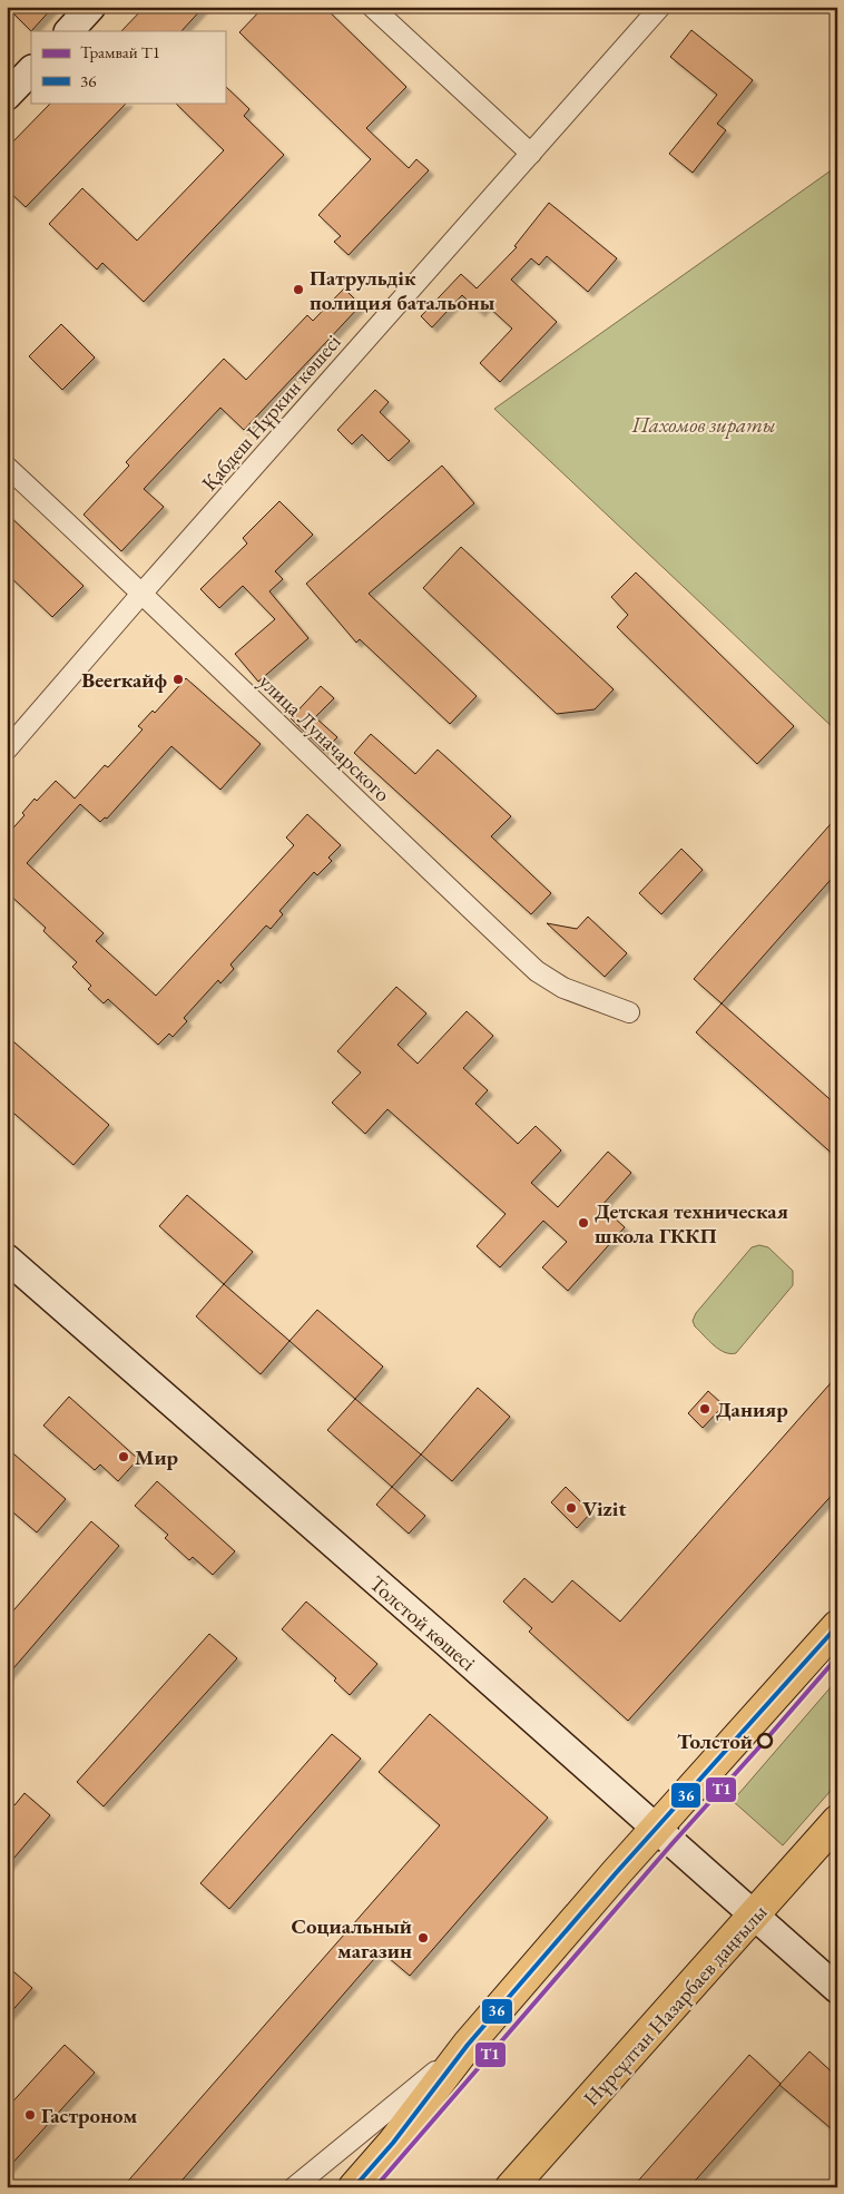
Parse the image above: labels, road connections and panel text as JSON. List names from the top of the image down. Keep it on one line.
{"streets":{"main road":["Толстой көшесі","Нұрсұлтан Назарбаев даңғылы"],"street":["Қабдеш Нұркин көшесі","улица Луначарского"]},"crossings":[["Қабдеш Нұркин көшесі","улица Луначарского"],["Толстой көшесі","Нұрсұлтан Назарбаев даңғылы"]],"parks":["Пахомов зираты"],"places":["Патрульдік полиция батальоны","Beerкайф","Детская техническая школа ГККП","Данияр","Мир","Vizit","Толстой","Социальный магазин","Гастроном"],"lines":["transit line 36","tram line T1"],"legend":["Трамвай T1","36"]}
